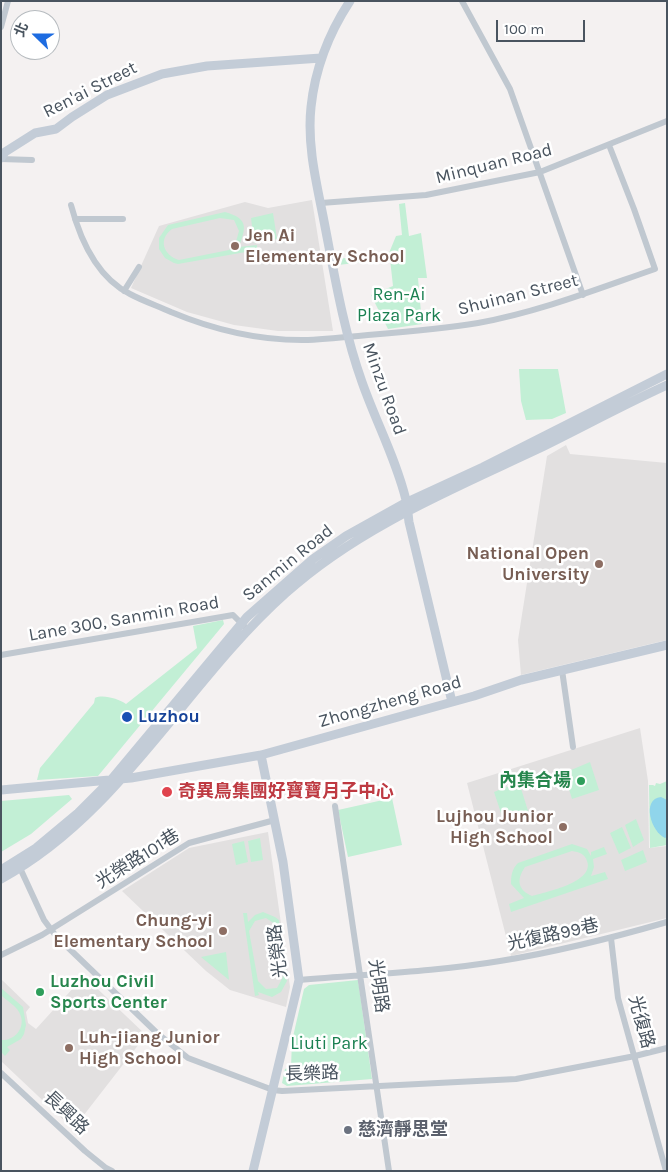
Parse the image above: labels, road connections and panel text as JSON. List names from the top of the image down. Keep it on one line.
{"streets":{"street":["Ren'ai Street","Minquan Road","Shuinan Street","Minzu Road","Sanmin Road","Lane 300, Sanmin Road","Zhongzheng Road","光榮路101巷","光復路99巷","光榮路","光明路","光復路","長樂路","長興路"]},"crossings":[["Ren'ai Street","Minzu Road"],["Minquan Road","Shuinan Street"],["Minquan Road","Minzu Road"],["Shuinan Street","Minzu Road"],["Minzu Road","Sanmin Road"],["Minzu Road","Zhongzheng Road"],["Sanmin Road","Lane 300, Sanmin Road"],["Sanmin Road","Zhongzheng Road"],["Sanmin Road","長樂路"],["Zhongzheng Road","光榮路"],["光榮路101巷","光榮路"],["光榮路101巷","長樂路"],["光復路99巷","光榮路"],["光復路99巷","光明路"],["光復路99巷","光復路"],["光榮路","長樂路"],["光明路","長樂路"],["光復路","長樂路"]],"parks":["Ren-Ai Plaza Park","Liuti Park"],"places":["Jen Ai Elementary School","National Open University","Luzhou","內集合場","奇異鳥集團好寶寶月子中心","Lujhou Junior High School","Chung-yi Elementary School","Luzhou Civil Sports Center","Luh-jiang Junior High School","慈濟靜思堂"],"scale_bar":"100 m","north":"left"}
